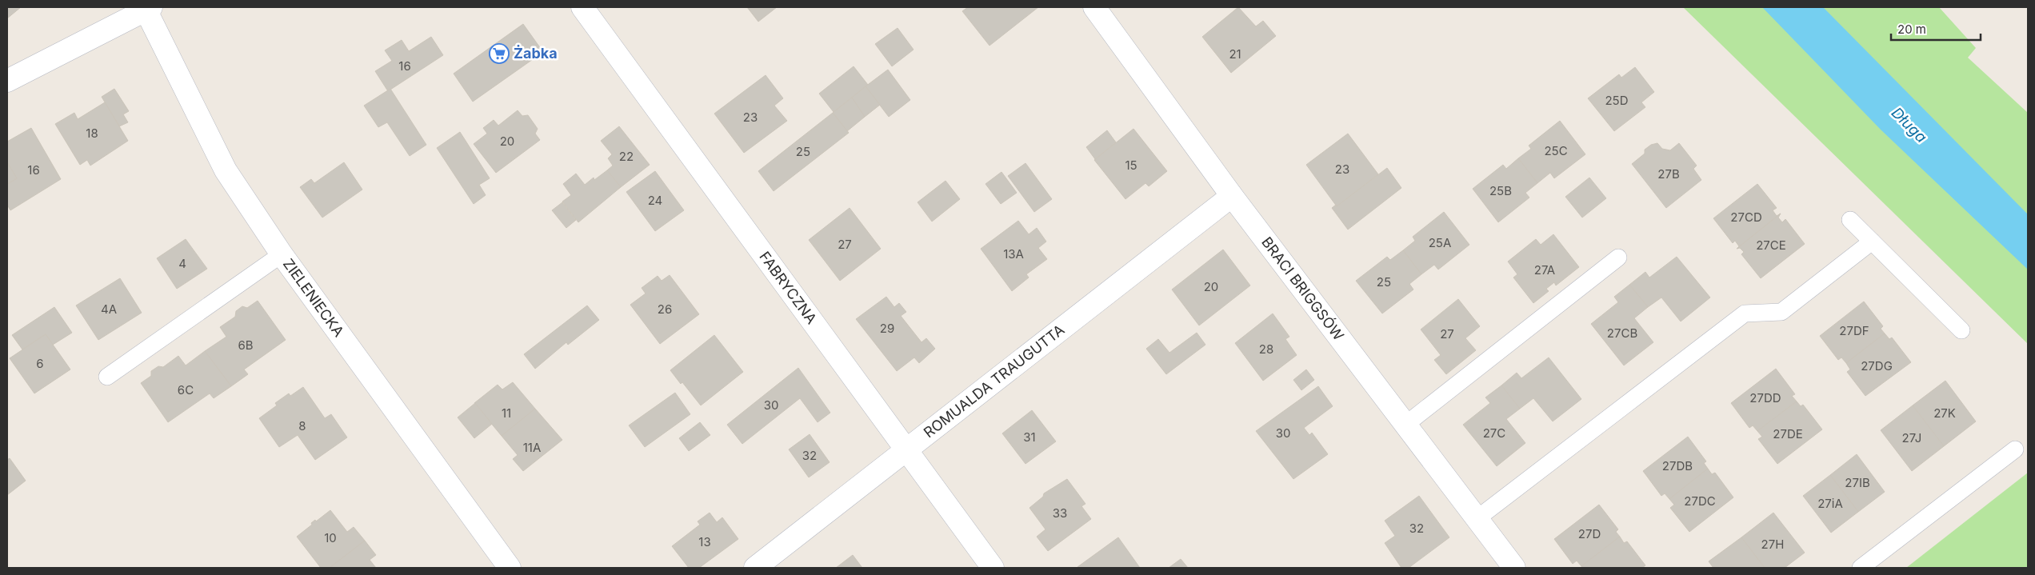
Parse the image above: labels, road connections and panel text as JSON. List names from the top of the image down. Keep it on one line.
{"streets":{"street":["FABRYCZNA","BRACI BRIGGSÓW","ZIELENIECKA","ROMUALDA TRAUGUTTA"]},"crossings":[["FABRYCZNA","ROMUALDA TRAUGUTTA"],["BRACI BRIGGSÓW","ROMUALDA TRAUGUTTA"]],"water":["Długa"],"places":{"supermarket":["Żabka"]},"house_numbers":["21","16","25D","23","18","20","25C","25","22","15","23","16","27B","25B","24","27CD","25A","27","27CE","13A","4","27A","25","20","4A","26","29","27DF","27CB","27","6B","28","6","27DG","6C","27DD","30","11","27K","8","30","27C","27DE","31","27J","11A","32","27DB","27IB","27DC","27iA","33","32","27D","10","13","27H"],"scale_bar":"20 m"}
